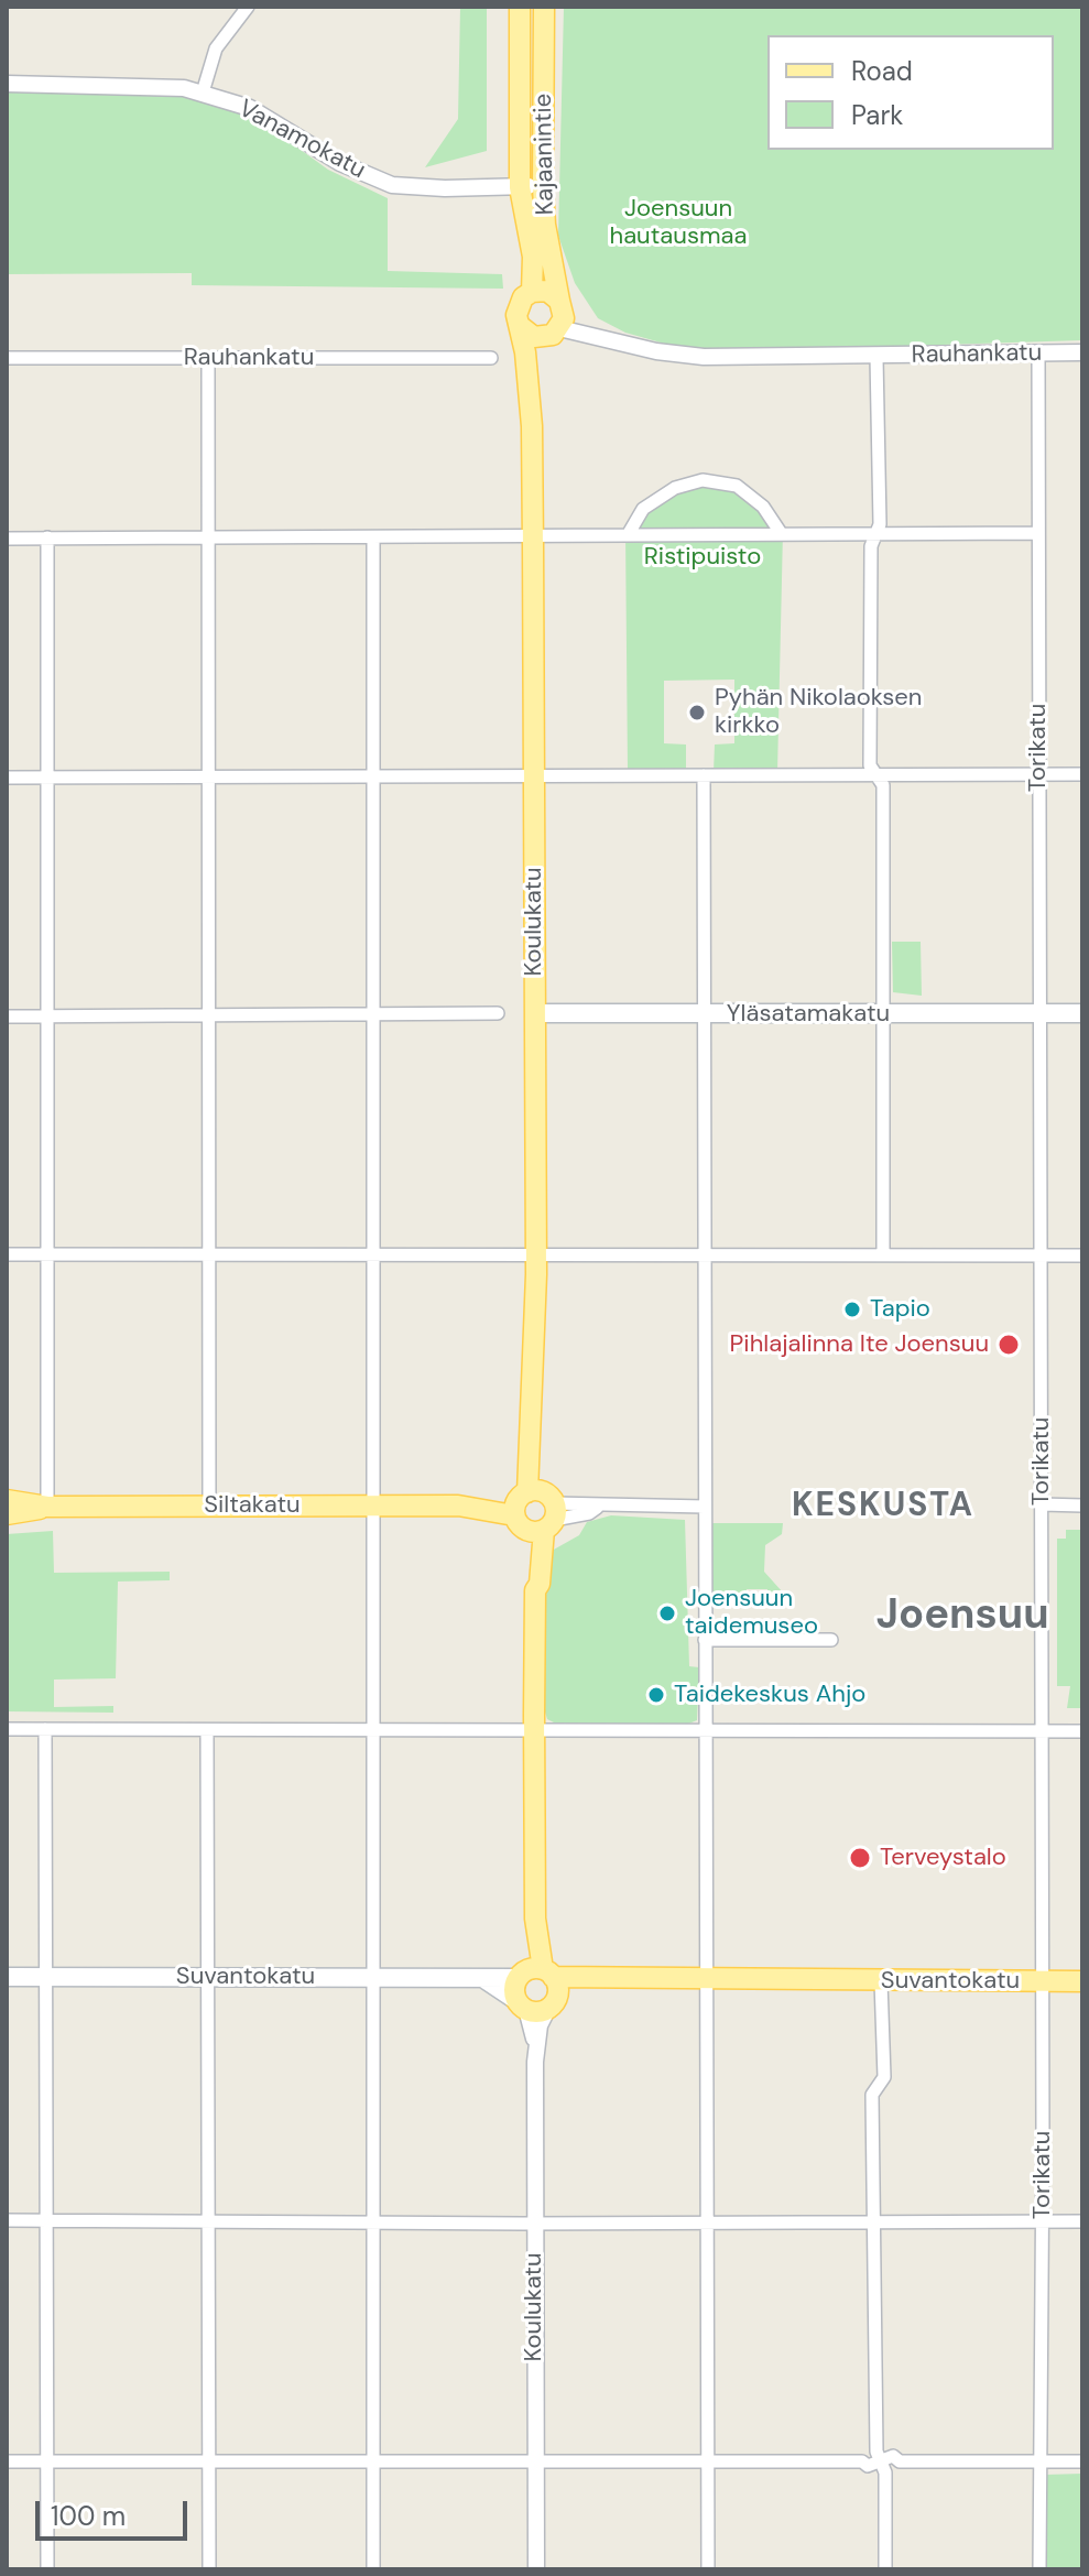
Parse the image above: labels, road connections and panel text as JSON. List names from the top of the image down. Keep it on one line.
{"streets":{"main road":["Kajaanintie","Koulukatu","Yläsatamakatu","Siltakatu","Suvantokatu"],"street":["Vanamokatu","Rauhankatu","Torikatu"]},"crossings":[["Vanamokatu","Kajaanintie"],["Kajaanintie","Rauhankatu"],["Kajaanintie","Koulukatu"],["Rauhankatu","Torikatu"],["Rauhankatu","Koulukatu"],["Torikatu","Yläsatamakatu"],["Torikatu","Suvantokatu"],["Koulukatu","Yläsatamakatu"],["Koulukatu","Siltakatu"],["Koulukatu","Suvantokatu"]],"districts":["KESKUSTA","Joensuu"],"parks":["Joensuun hautausmaa","Ristipuisto"],"places":["Pyhän Nikolaoksen kirkko","Tapio","Pihlajalinna Ite Joensuu","Joensuun taidemuseo","Taidekeskus Ahjo","Terveystalo"],"legend":["Road","Park"],"scale_bar":"100 m"}
